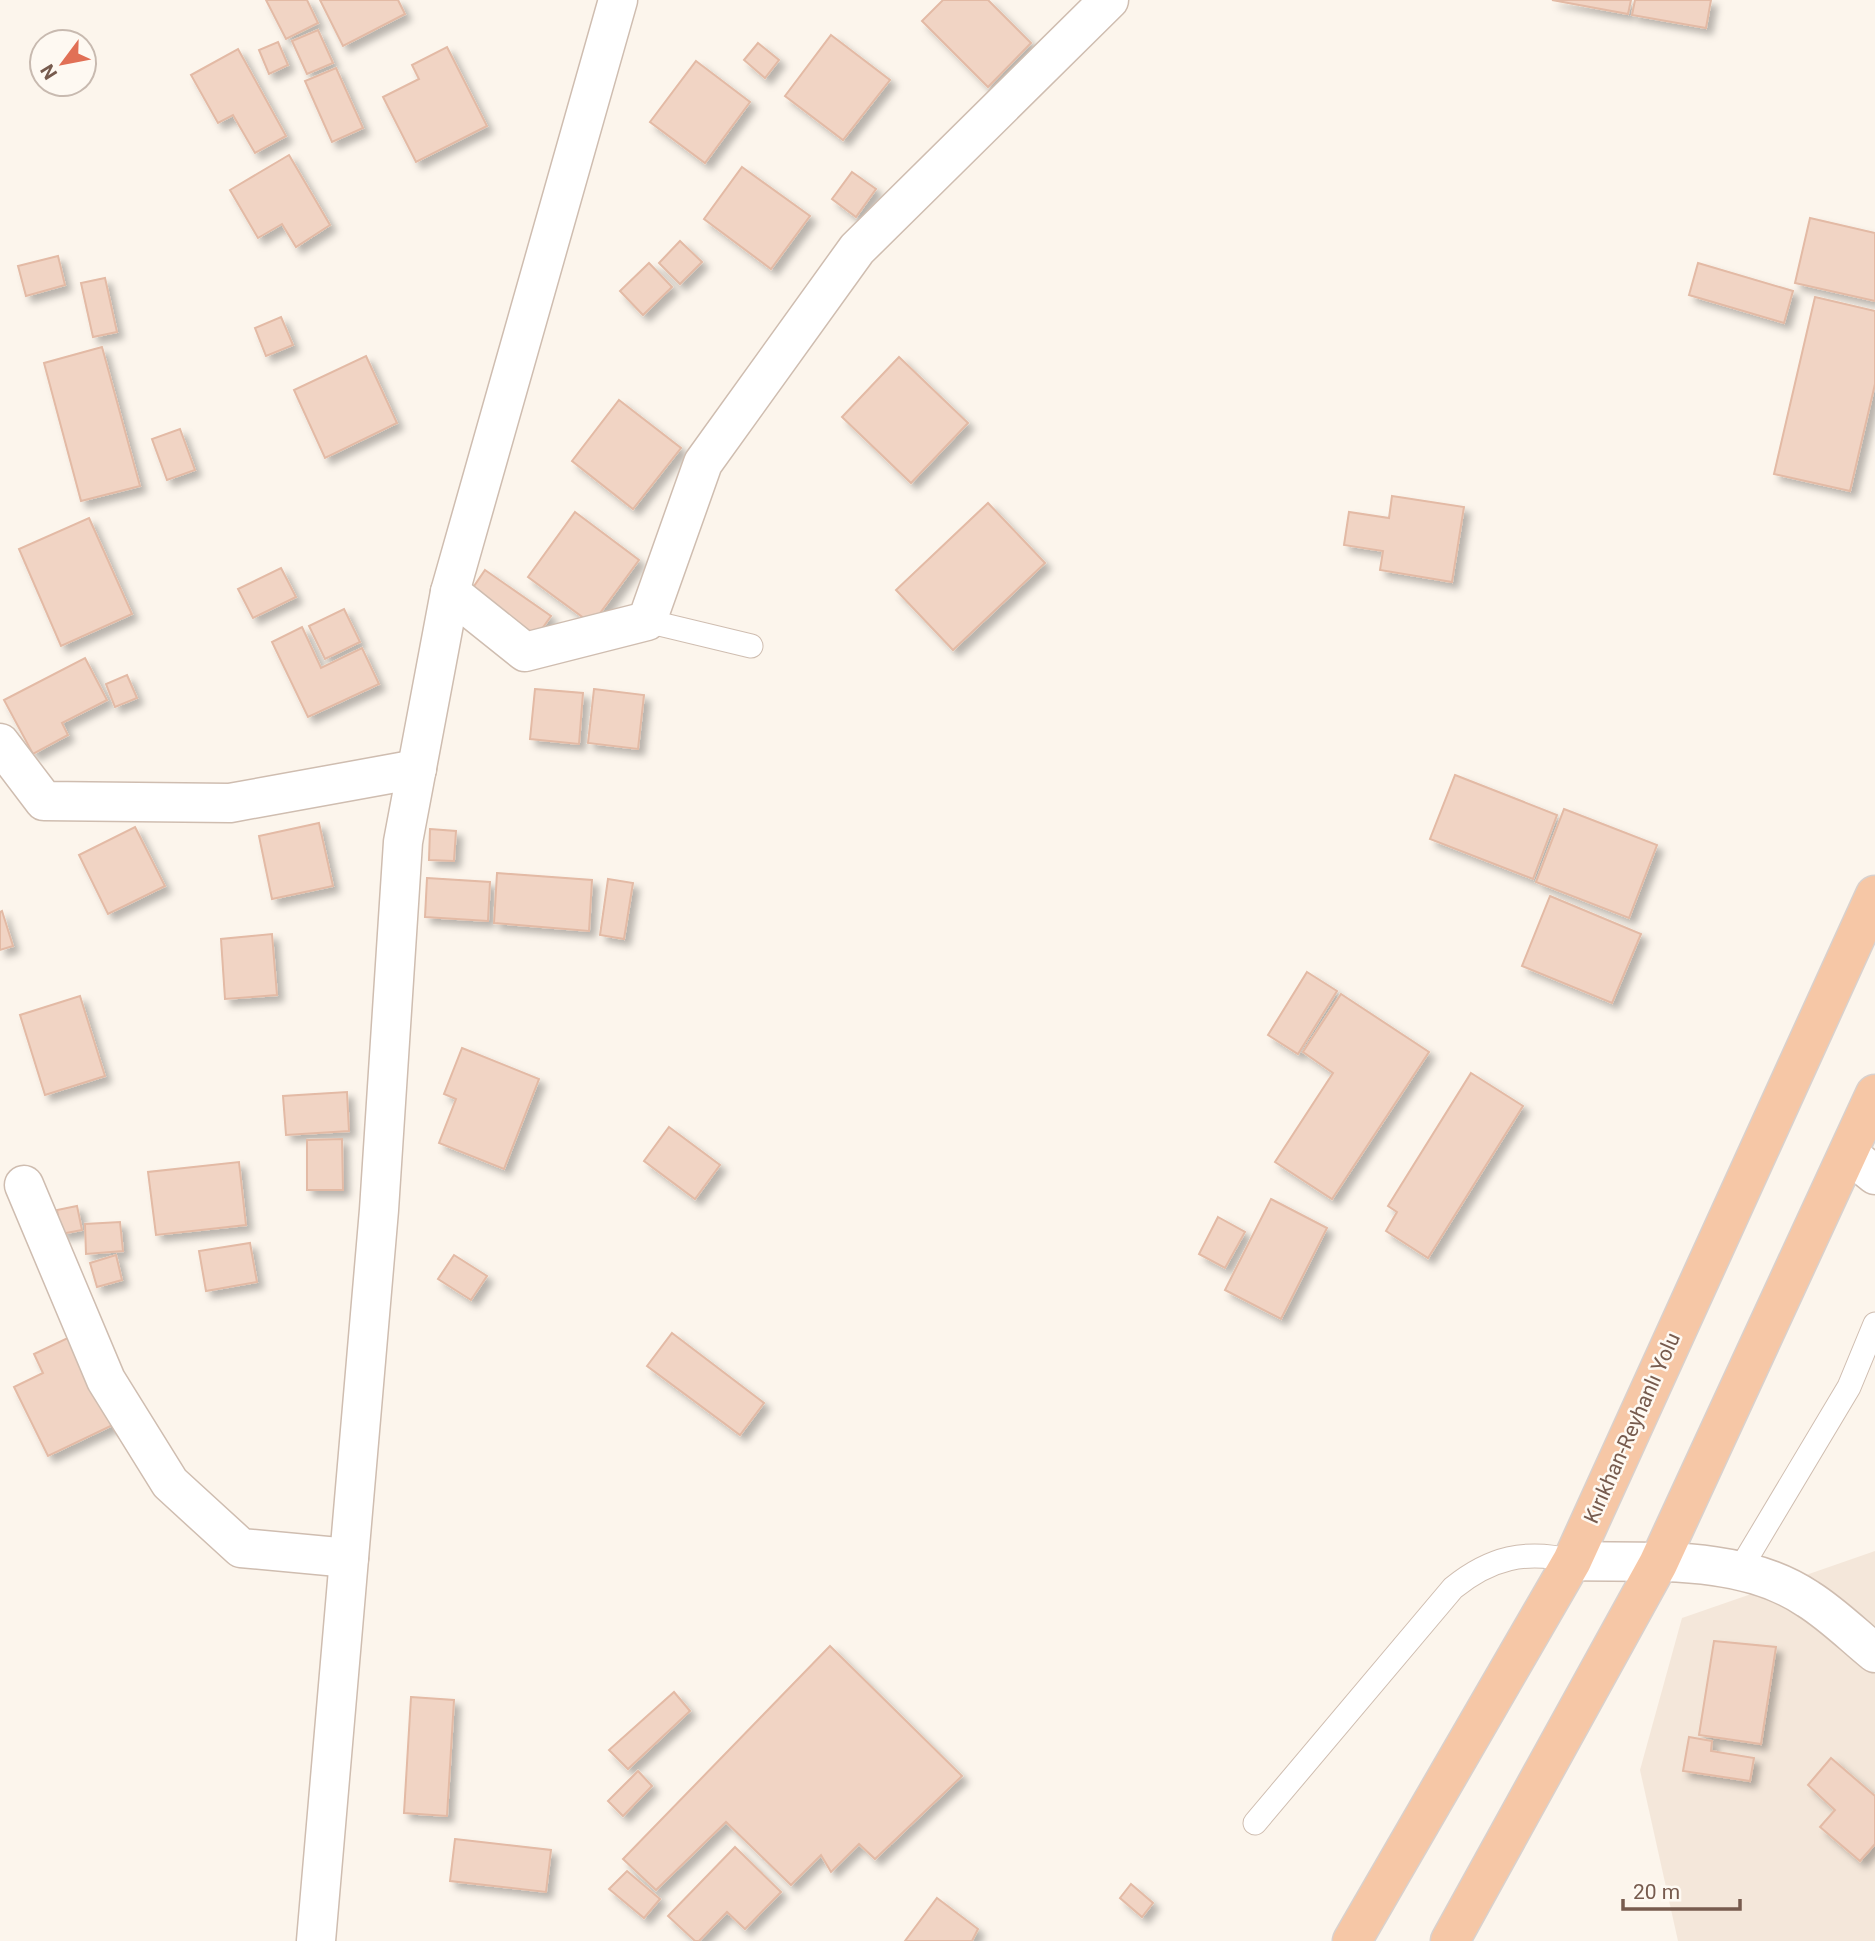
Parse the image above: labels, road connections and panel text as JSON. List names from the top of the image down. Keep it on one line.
{"streets":{"highway":["Kırıkhan-Reyhanlı Yolu"]},"scale_bar":"20 m","north":"bottom left"}
